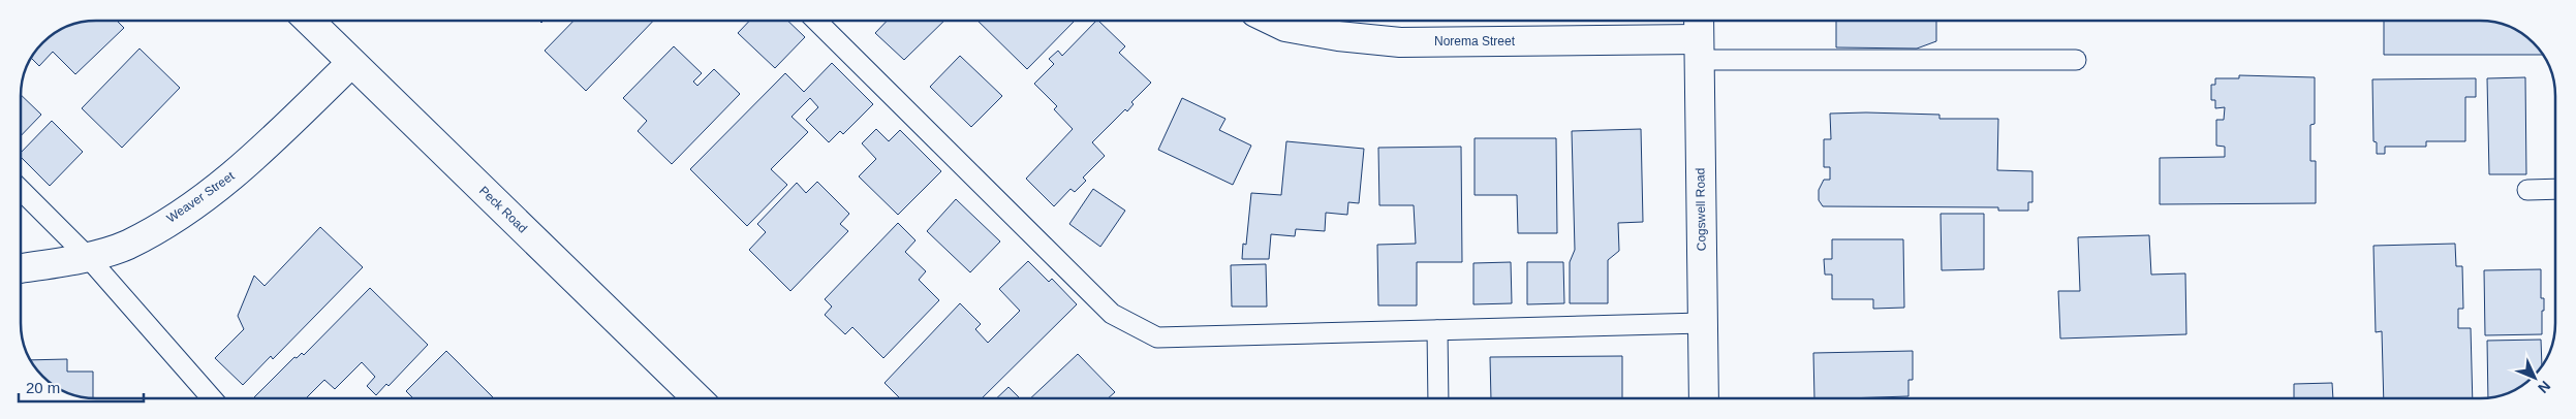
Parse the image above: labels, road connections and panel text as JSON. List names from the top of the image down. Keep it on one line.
{"streets":{"street":["Norema Street","Weaver Street","Peck Road","Cogswell Road"]},"crossings":[["Norema Street","Cogswell Road"],["Weaver Street","Peck Road"]],"scale_bar":"20 m","north":"bottom right"}
